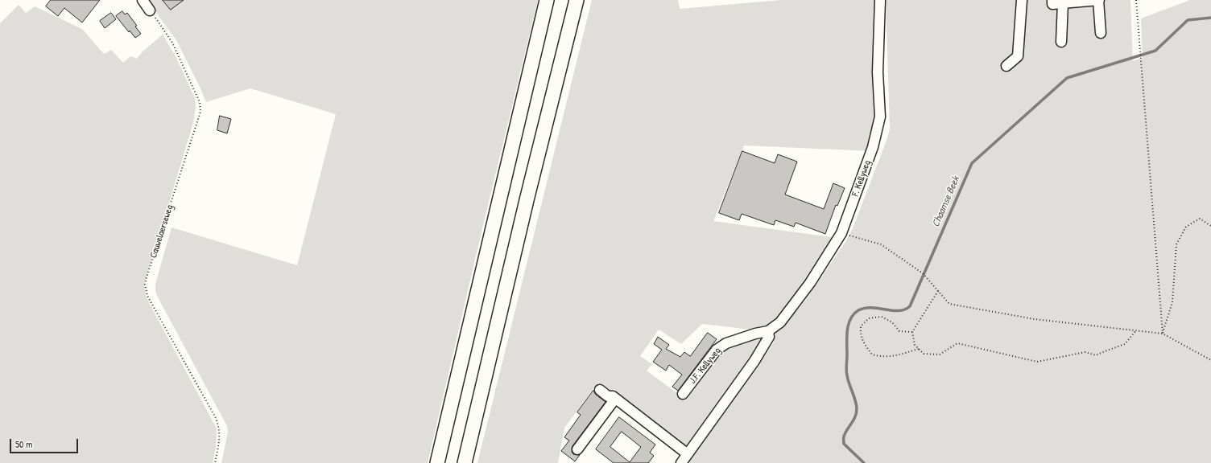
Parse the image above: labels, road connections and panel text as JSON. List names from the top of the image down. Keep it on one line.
{"streets":{"street":["F. Kellyweg","J.F. Kellyweg"],"path":["Cauwelaerseweg"]},"crossings":[["F. Kellyweg","J.F. Kellyweg"]],"water":["Chaamse Beek"],"scale_bar":"50 m"}
